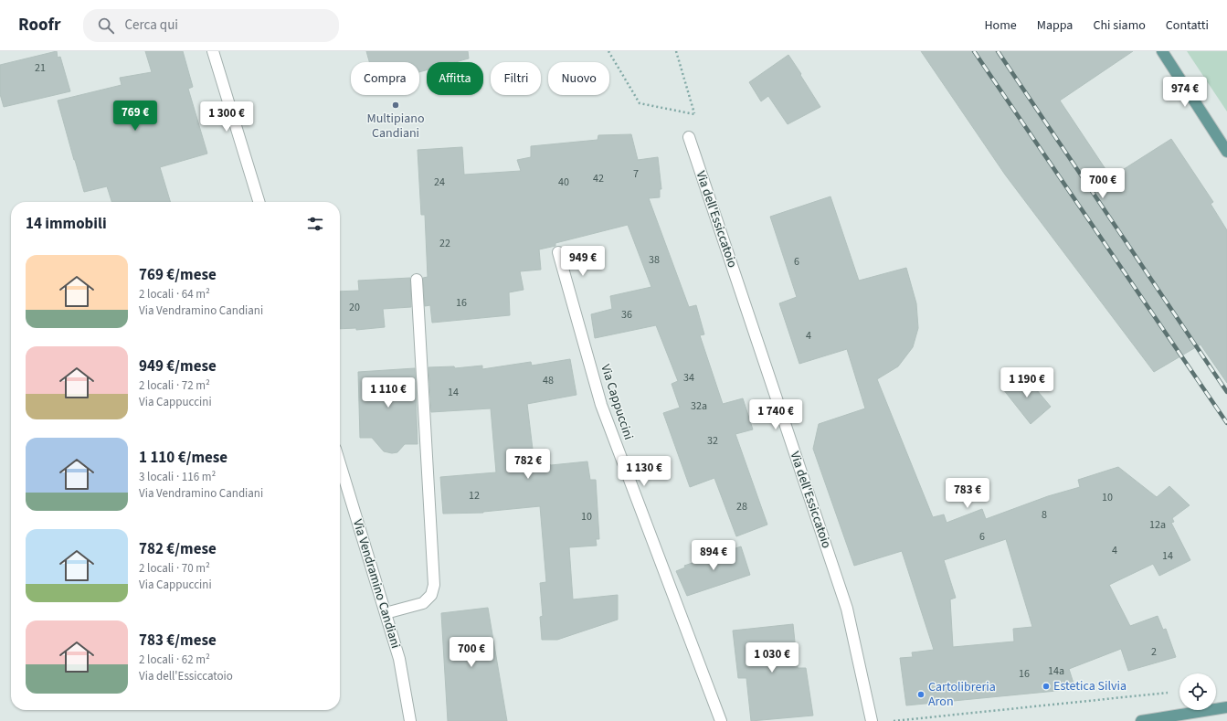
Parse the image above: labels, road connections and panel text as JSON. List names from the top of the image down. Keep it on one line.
{"streets":{"street":["Via dell'Essiccatoio","Via Cappuccini","Via Vendramino Candiani"]},"places":["Multipiano Candiani","Estetica Silvia","Cartolibreria Aron"],"house_numbers":["21","7","42","24","40","22","38","6","16","20","36","4","34","48","14","32a","32","12","10","28","8","10","12a","6","4","14","2","14a","16"],"page":{"header":"Roofr","search":"Cerca qui","nav":["Home","Mappa","Chi siamo","Contatti"],"chip":["Compra","Affitta","Filtri","Nuovo"],"price":["974 €","769 €","1 300 €","700 €","949 €","1 190 €","1 110 €","1 740 €","782 €","1 130 €","783 €","894 €","700 €","1 030 €"],"heading":"14 immobili","list":[{"name":"769 €/mese","note":"2 locali · 64 m² · Via Vendramino Candiani"},{"name":"949 €/mese","note":"2 locali · 72 m² · Via Cappuccini"},{"name":"1 110 €/mese","note":"3 locali · 116 m² · Via Vendramino Candiani"},{"name":"782 €/mese","note":"2 locali · 70 m² · Via Cappuccini"},{"name":"783 €/mese","note":"2 locali · 62 m² · Via dell'Essiccatoio"}]}}
